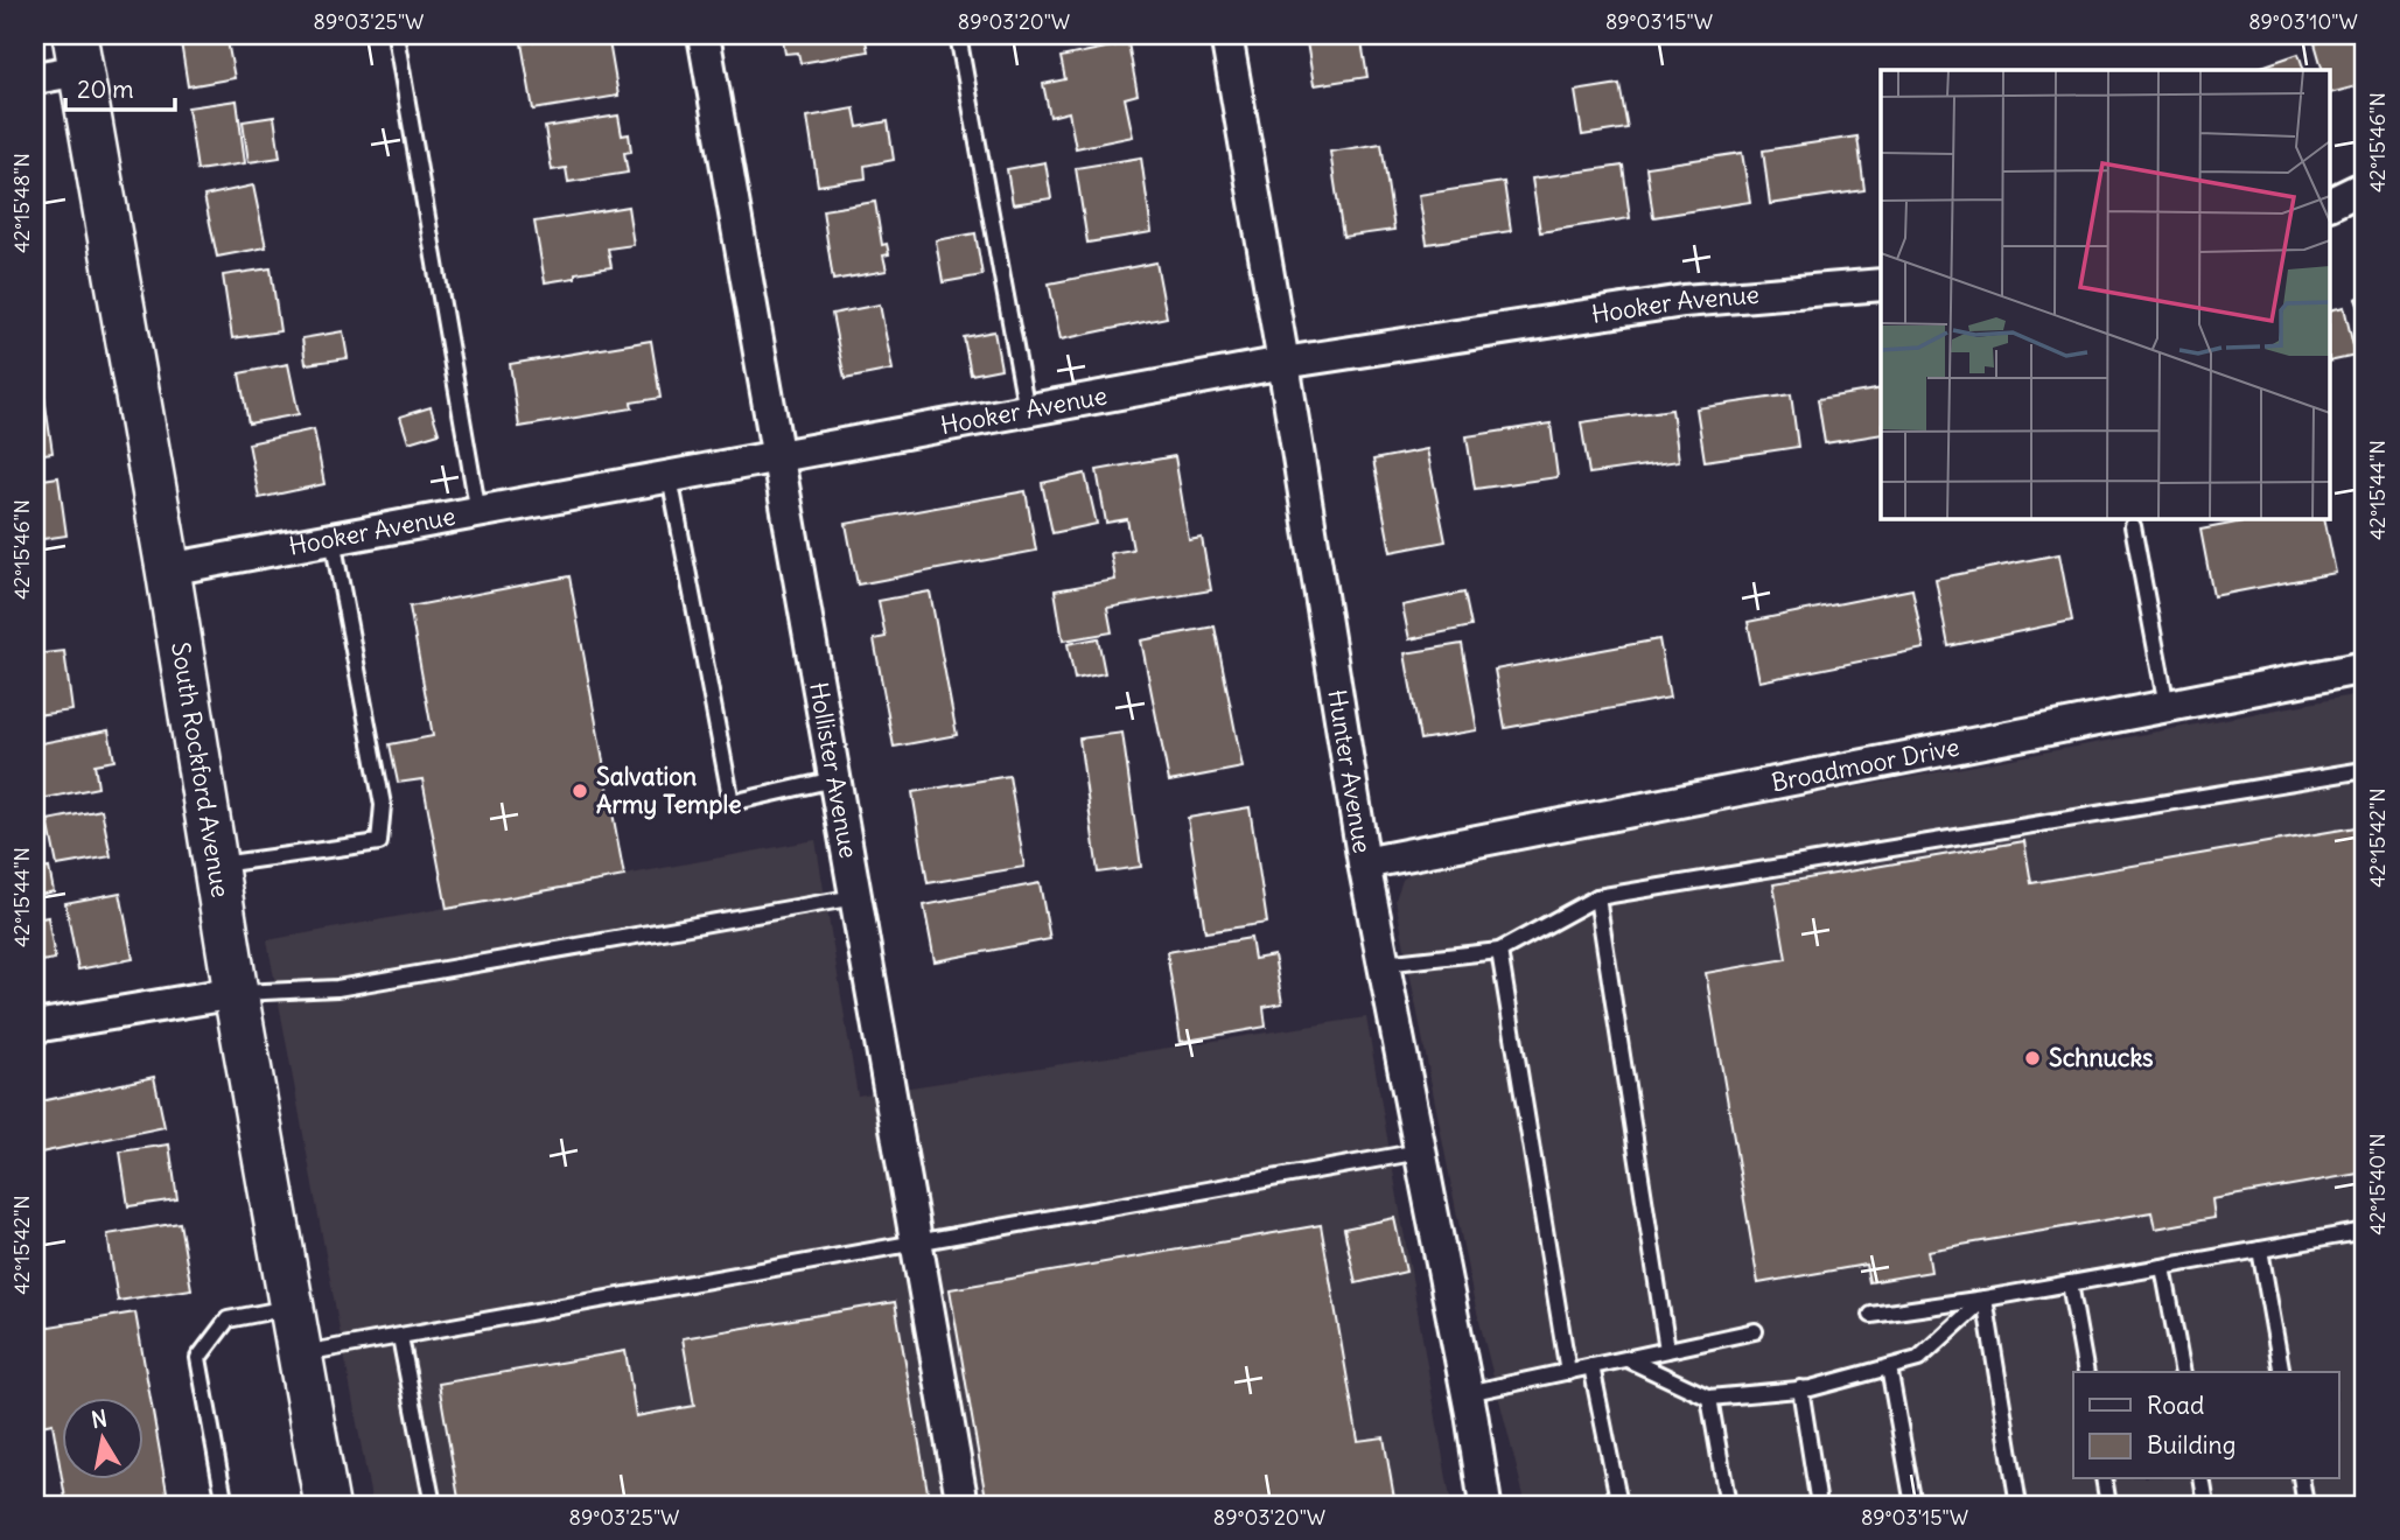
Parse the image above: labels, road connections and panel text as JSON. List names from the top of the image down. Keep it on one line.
{"streets":{"street":["Hooker Avenue","Broadmoor Drive","South Rockford Avenue","Hollister Avenue","Hunter Avenue"]},"crossings":[["Hooker Avenue","South Rockford Avenue"],["Hooker Avenue","Hollister Avenue"],["Hooker Avenue","Hunter Avenue"],["Broadmoor Drive","Hunter Avenue"]],"places":["Salvation Army Temple","Schnucks"],"legend":["Road","Building"],"scale_bar":"20 m","north":"top","coordinates":["89°03'25\"W","89°03'20\"W","89°03'15\"W","89°03'10\"W","42°15'46\"N","42°15'48\"N","42°15'44\"N","42°15'42\"N","42°15'40\"N"]}
